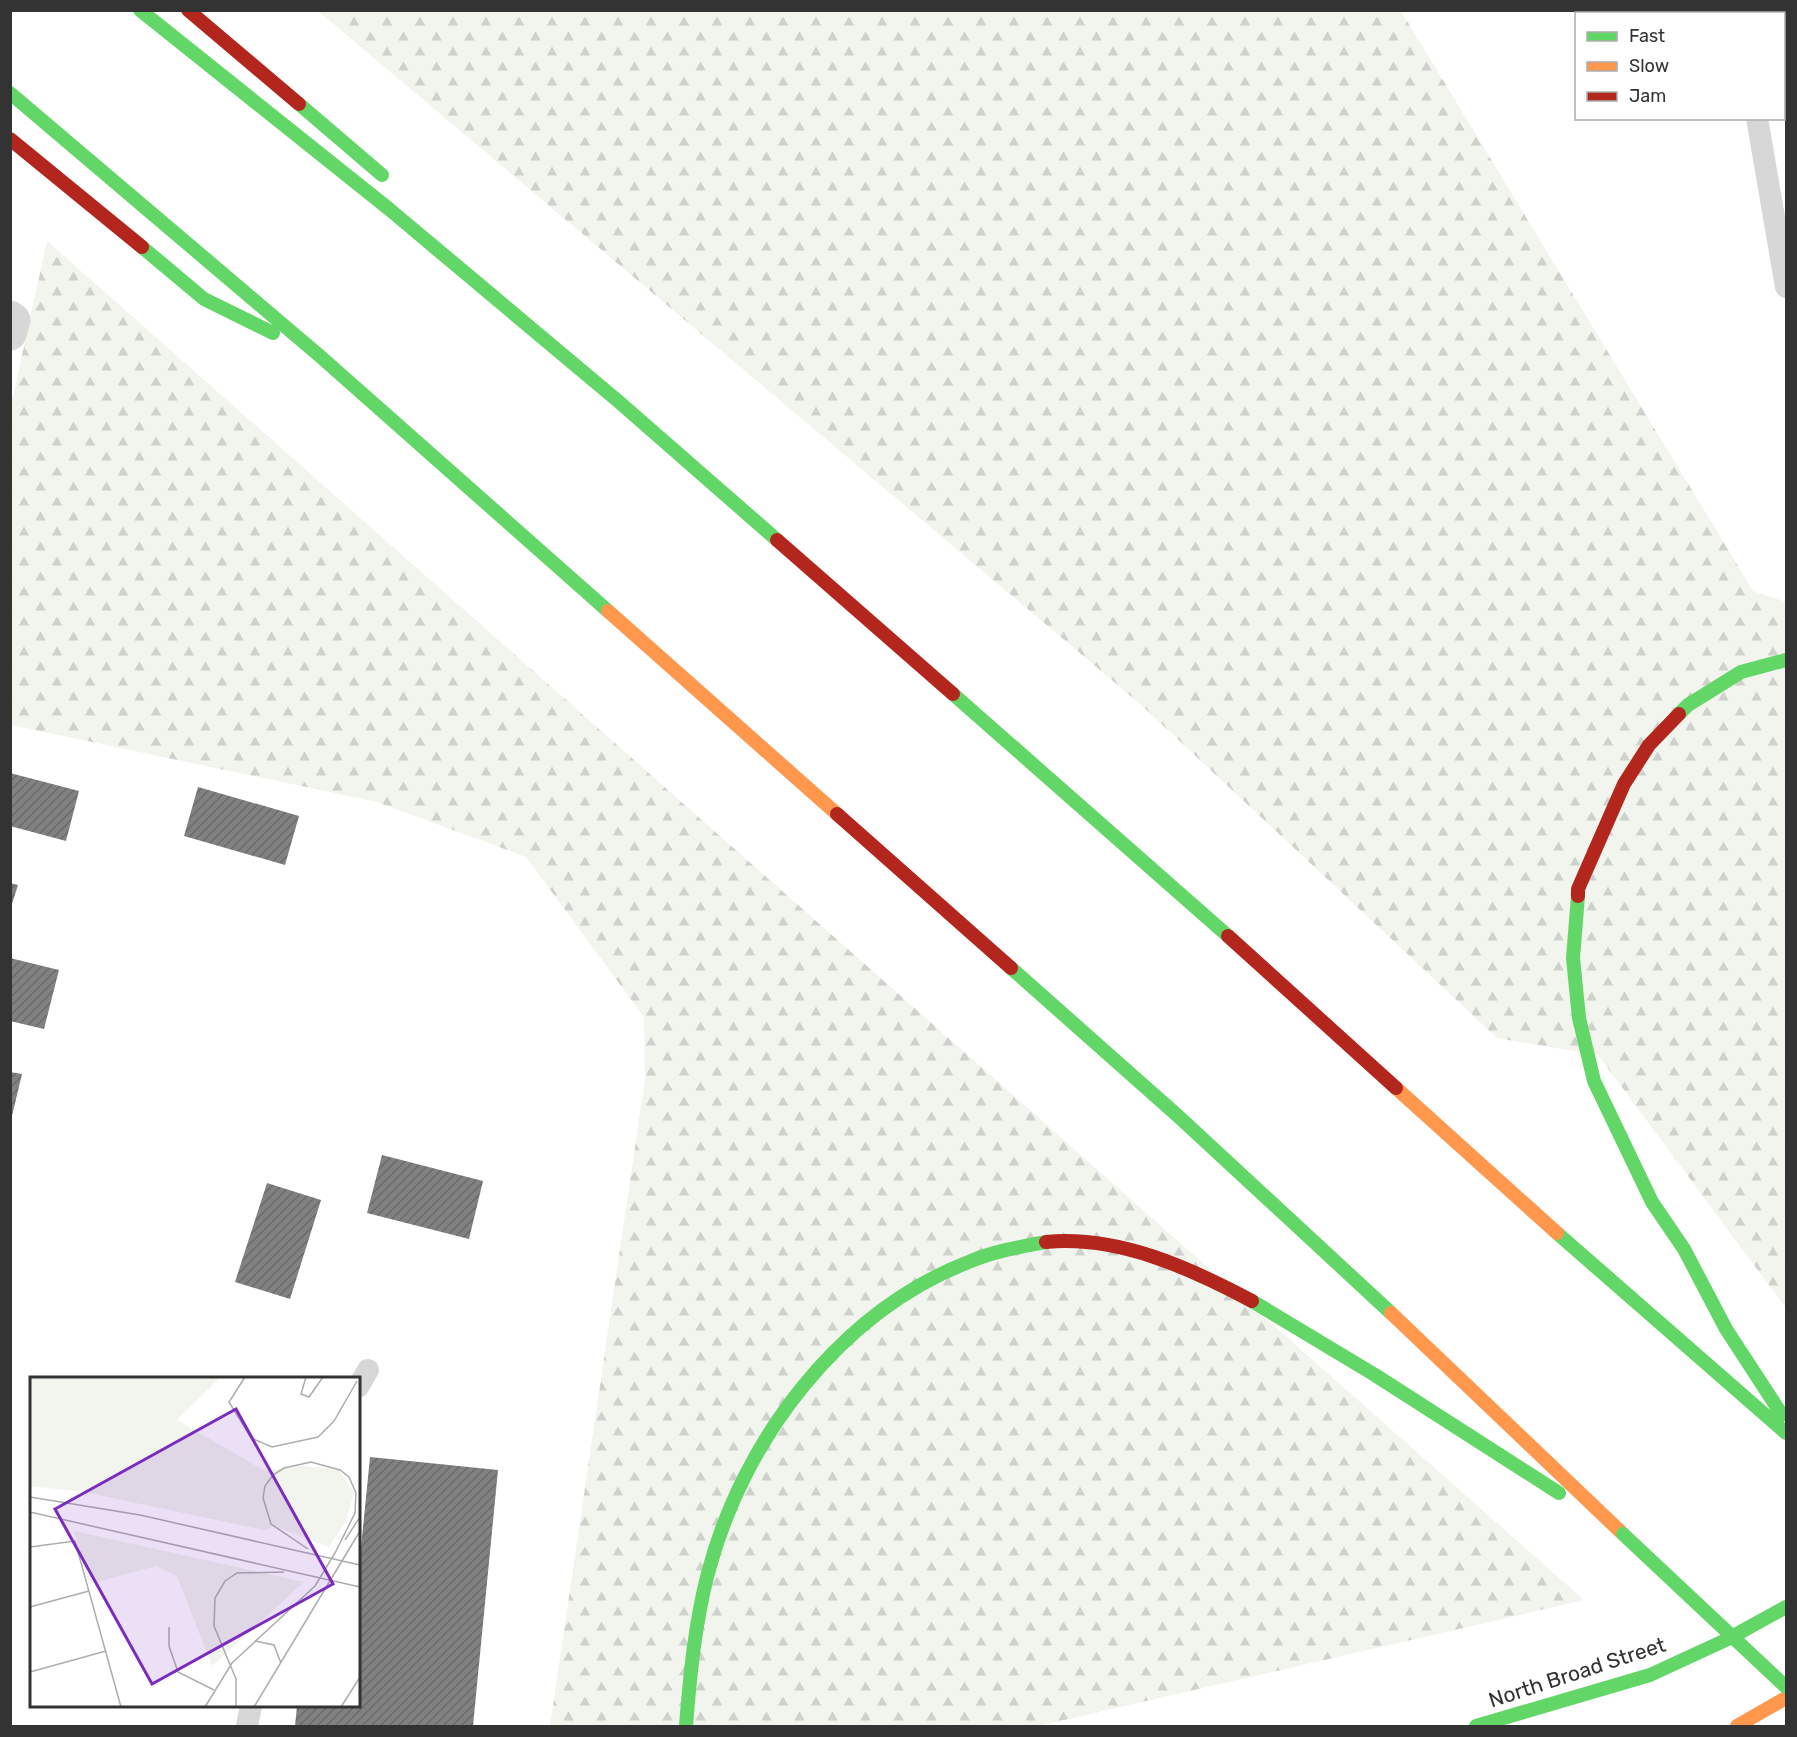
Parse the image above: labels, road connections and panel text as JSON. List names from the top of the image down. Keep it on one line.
{"streets":{"main road":["North Broad Street"]},"legend":["Fast","Slow","Jam"]}
